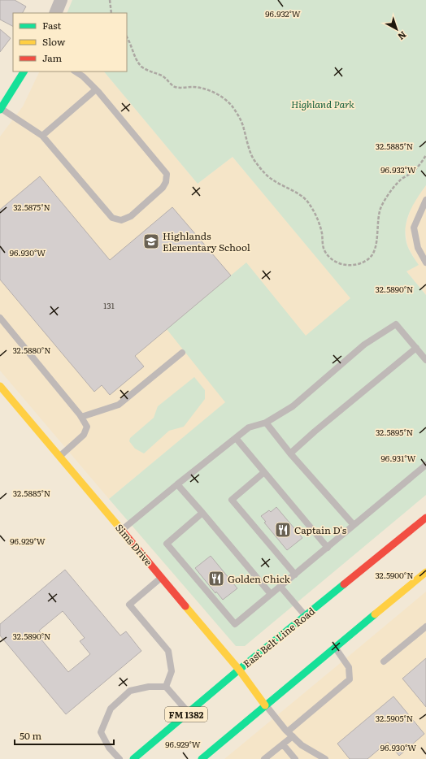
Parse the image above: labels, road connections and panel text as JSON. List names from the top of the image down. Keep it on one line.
{"streets":{"main road":["Sims Drive","East Belt Line Road","FM 1382"]},"crossings":[["Sims Drive","East Belt Line Road"]],"parks":["Highland Park"],"places":{"school or university":["Highlands Elementary School"],"restaurant":["Captain D's","Golden Chick"]},"house_numbers":["131"],"legend":["Fast","Slow","Jam"],"scale_bar":"50 m","north":"bottom right","coordinates":["96.932°W","32.5885°N","32.5875°N","96.930°W","32.5890°N","32.5880°N","32.5895°N","96.931°W","96.929°W","32.5900°N","32.5905°N"]}
